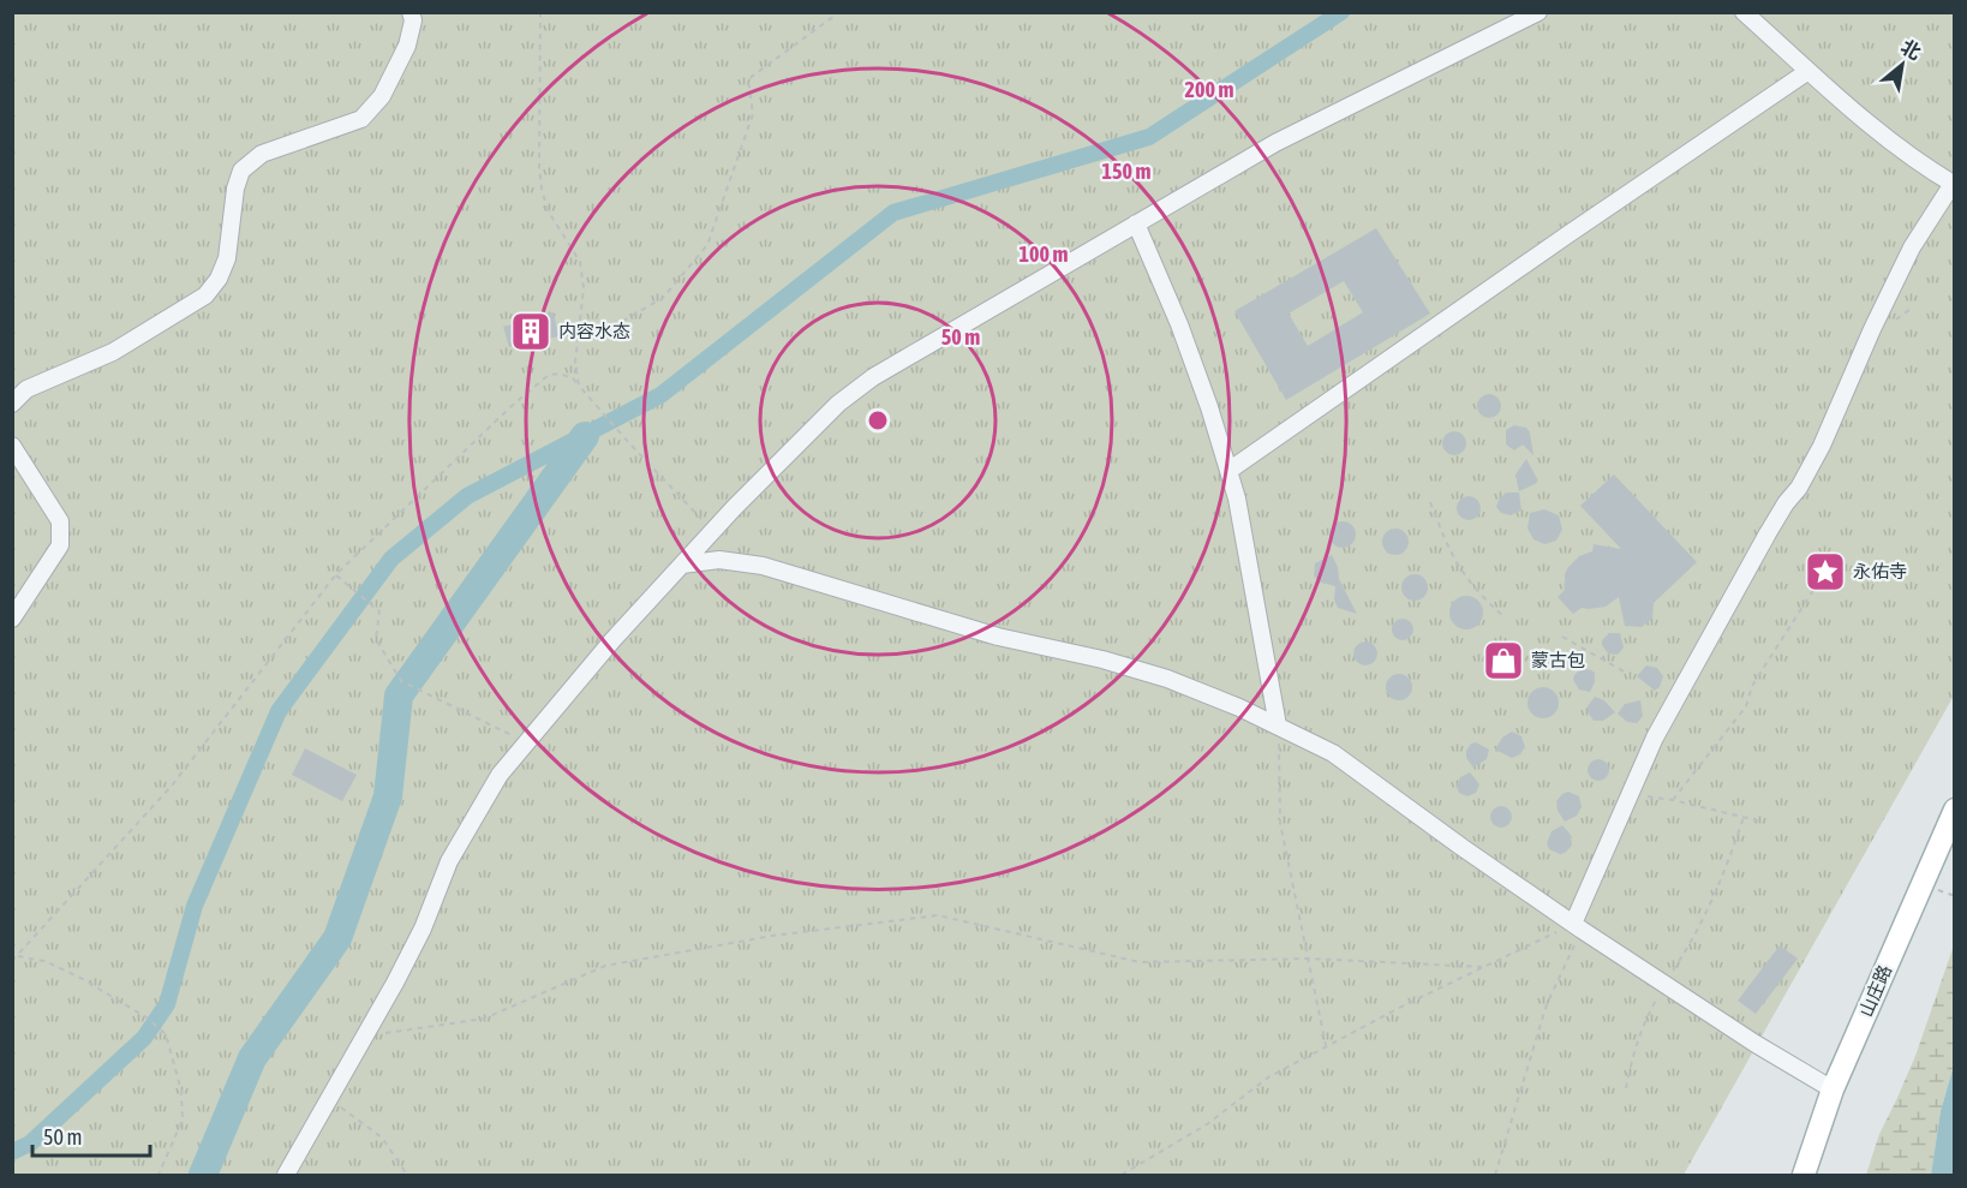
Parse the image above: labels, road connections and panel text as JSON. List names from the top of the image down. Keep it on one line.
{"streets":{"main road":["山庄路"]},"places":{"building":["内容水态"],"place":["永佑寺"],"shop":["蒙古包"]},"scale_bar":"50 m","north":"top right","rings":["200 m","150 m","100 m","50 m"]}
